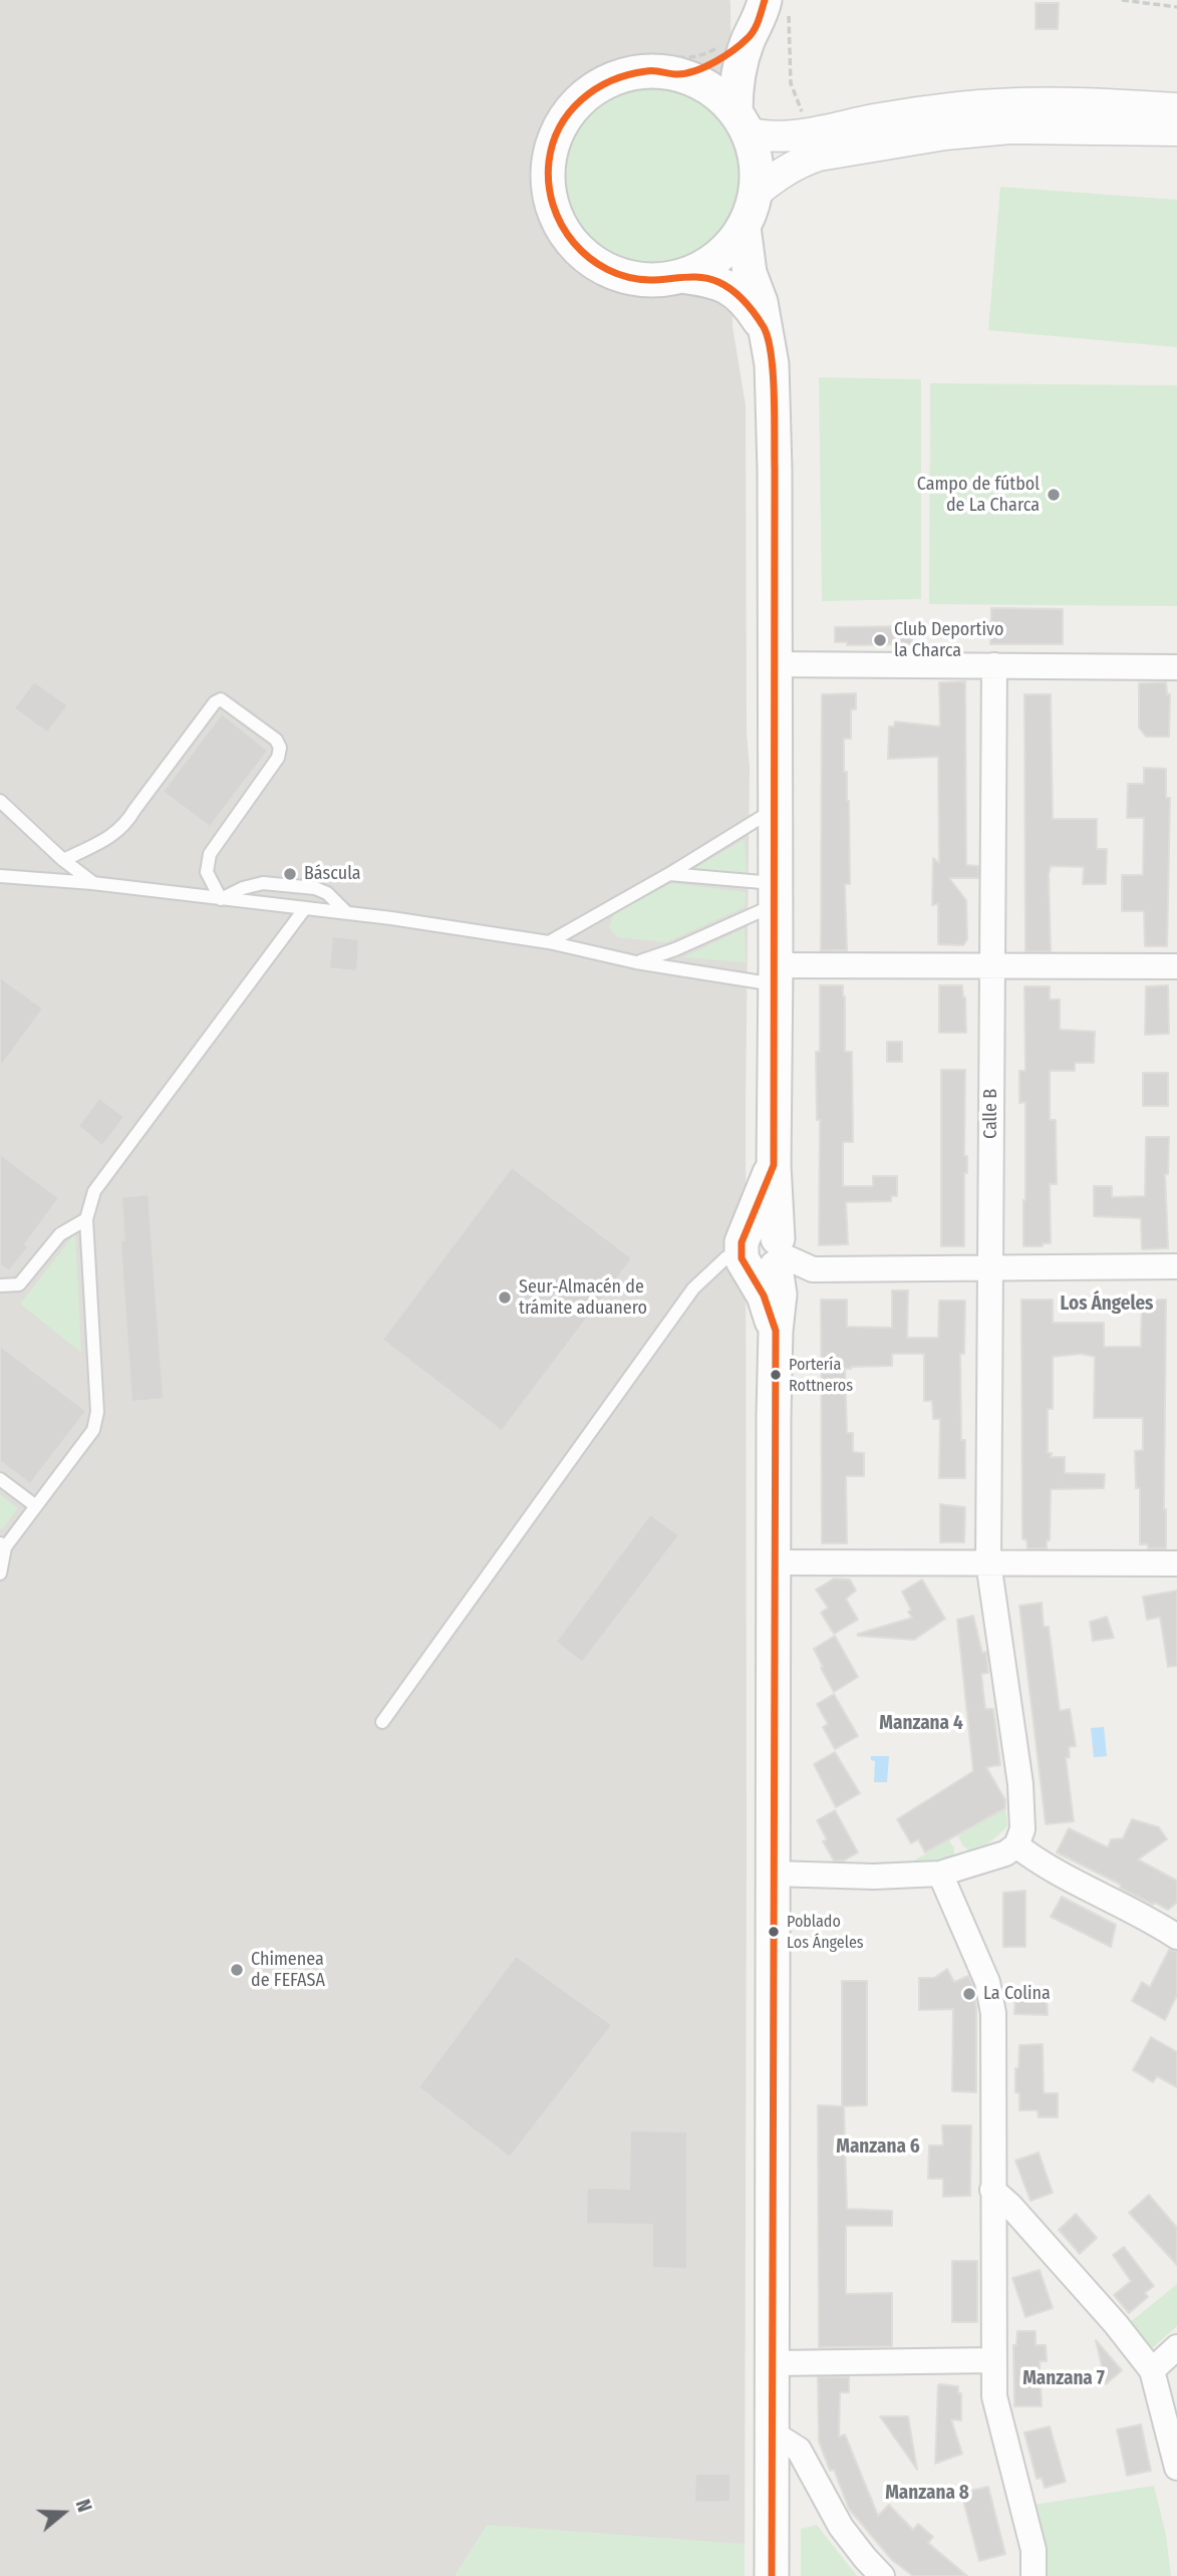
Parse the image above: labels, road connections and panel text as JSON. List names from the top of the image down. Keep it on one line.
{"streets":{"street":["Calle B"]},"districts":["Los Ángeles","Manzana 4","Manzana 6","Manzana 7","Manzana 8"],"places":["Campo de fútbol de La Charca","Club Deportivo la Charca","Báscula","Seur-Almacén de trámite aduanero","Portería Rottneros","Poblado Los Ángeles","Chimenea de FEFASA","La Colina"],"north":"right"}
